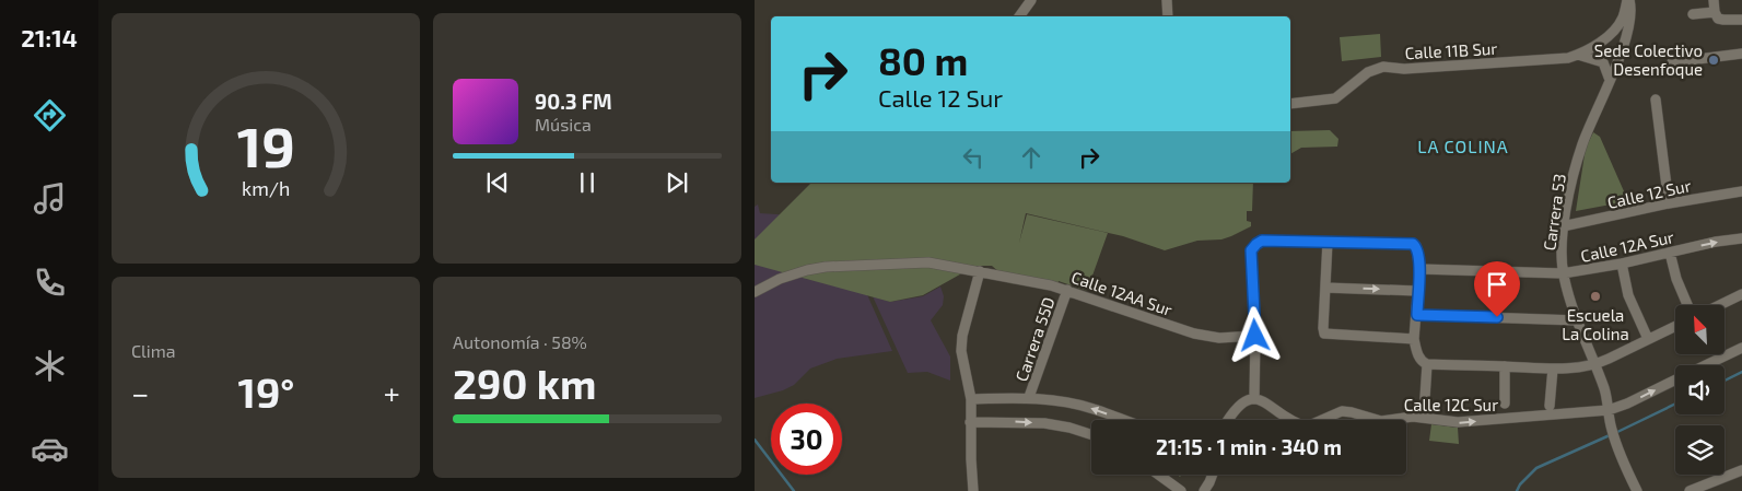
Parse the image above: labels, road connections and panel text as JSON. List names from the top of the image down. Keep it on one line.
{"streets":{"street":["Calle 11B Sur","Calle 12 Sur","Carrera 53","Calle 12A Sur","Calle 12AA Sur","Carrera 55D","Calle 12C Sur"]},"crossings":[["Calle 11B Sur","Carrera 53"],["Calle 12 Sur","Carrera 53"],["Carrera 53","Calle 12A Sur"],["Carrera 53","Calle 12C Sur"],["Calle 12AA Sur","Carrera 55D"]],"districts":["LA COLINA"],"places":["Sede Colectivo Desenfoque","Escuela La Colina"],"north":"top left","page":{"tabs":"21:14","turn":["80 m","Calle 12 Sur"],"song":["90.3 FM","Música"],"tile":["Clima",["Autonomía · 58%","290 km"]],"heat":["−","19°","+"],"limit":"30","trip":"21:15 · 1 min · 340 m","gauge":["19","km/h"]}}
